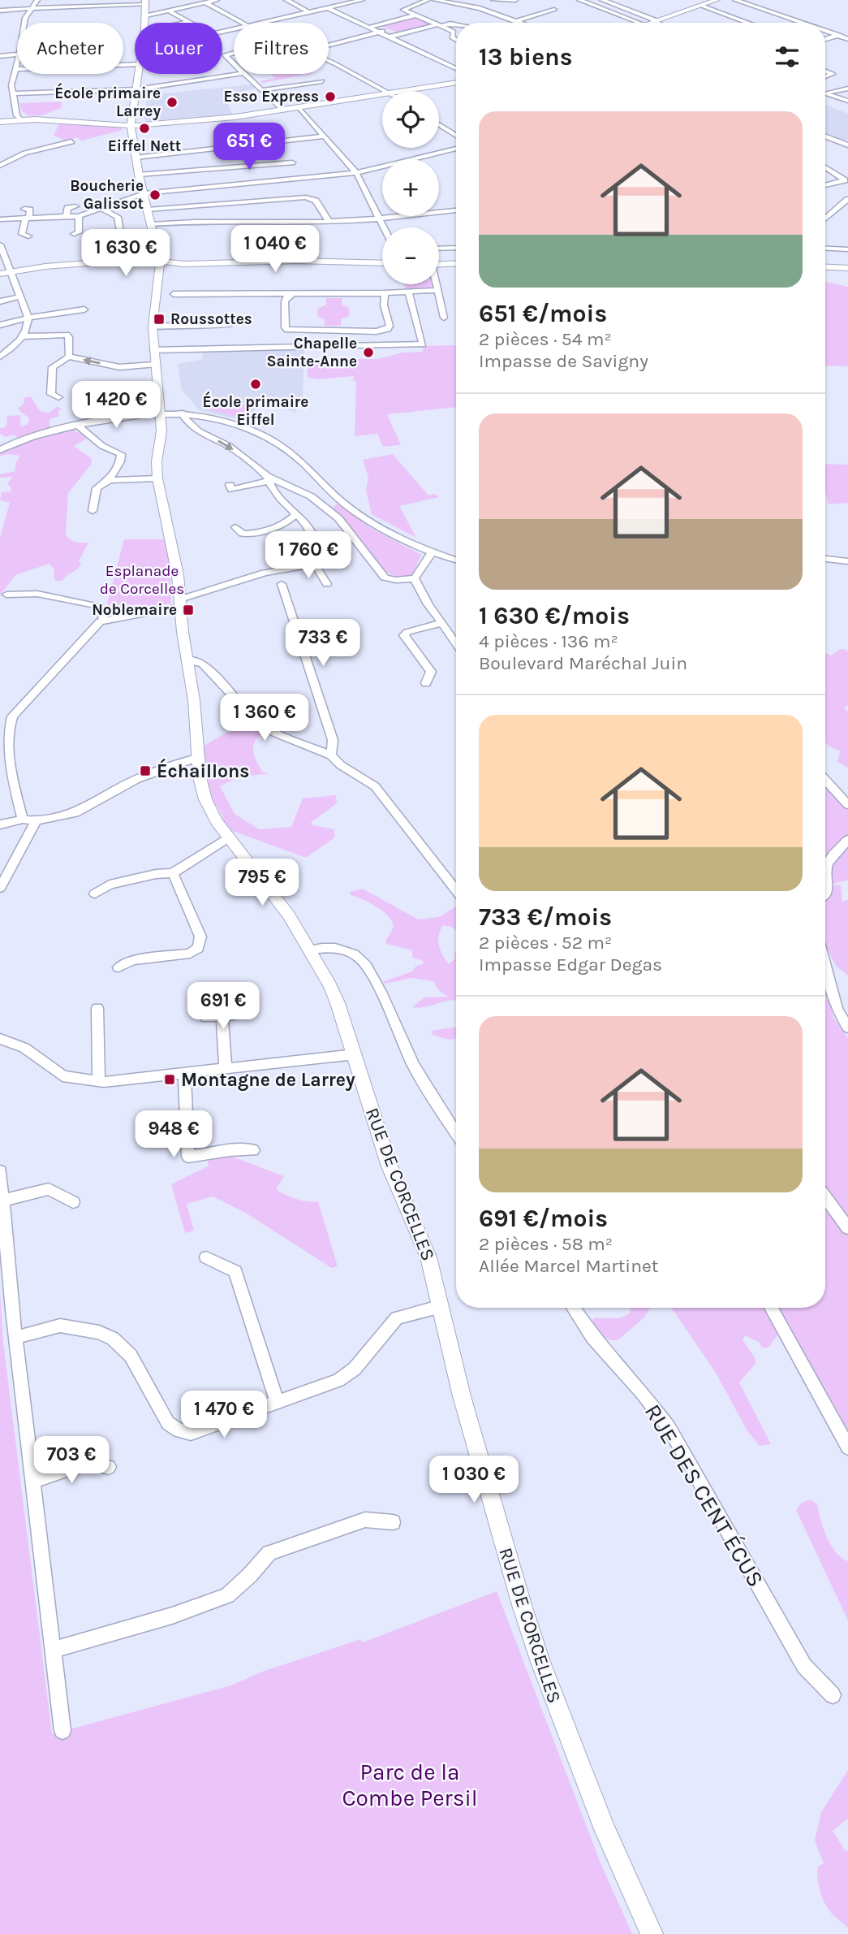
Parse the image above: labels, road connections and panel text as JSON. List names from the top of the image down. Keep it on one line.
{"streets":{"main road":["RUE DE CORCELLES"],"street":["RUE DES CENT ÉCUS"]},"parks":["Esplanade de Corcelles","Parc de la Combe Persil"],"places":{"other":["Esso Express","École primaire Larrey","Eiffel Nett","Boucherie Galissot","Chapelle Sainte-Anne","École primaire Eiffel"],"transit":["Roussottes","Noblemaire","Échaillons","Montagne de Larrey"]},"page":{"chip":["Acheter","Louer","Filtres"],"heading":"13 biens","map_buttons":["+","−"],"list":[{"name":"651 €/mois","note":"2 pièces · 54 m² · Impasse de Savigny"},{"name":"1 630 €/mois","note":"4 pièces · 136 m² · Boulevard Maréchal Juin"},{"name":"733 €/mois","note":"2 pièces · 52 m² · Impasse Edgar Degas"},{"name":"691 €/mois","note":"2 pièces · 58 m² · Allée Marcel Martinet"}],"price":["651 €","1 040 €","1 630 €","1 420 €","1 760 €","733 €","1 360 €","795 €","691 €","948 €","1 470 €","703 €","1 030 €"]}}
